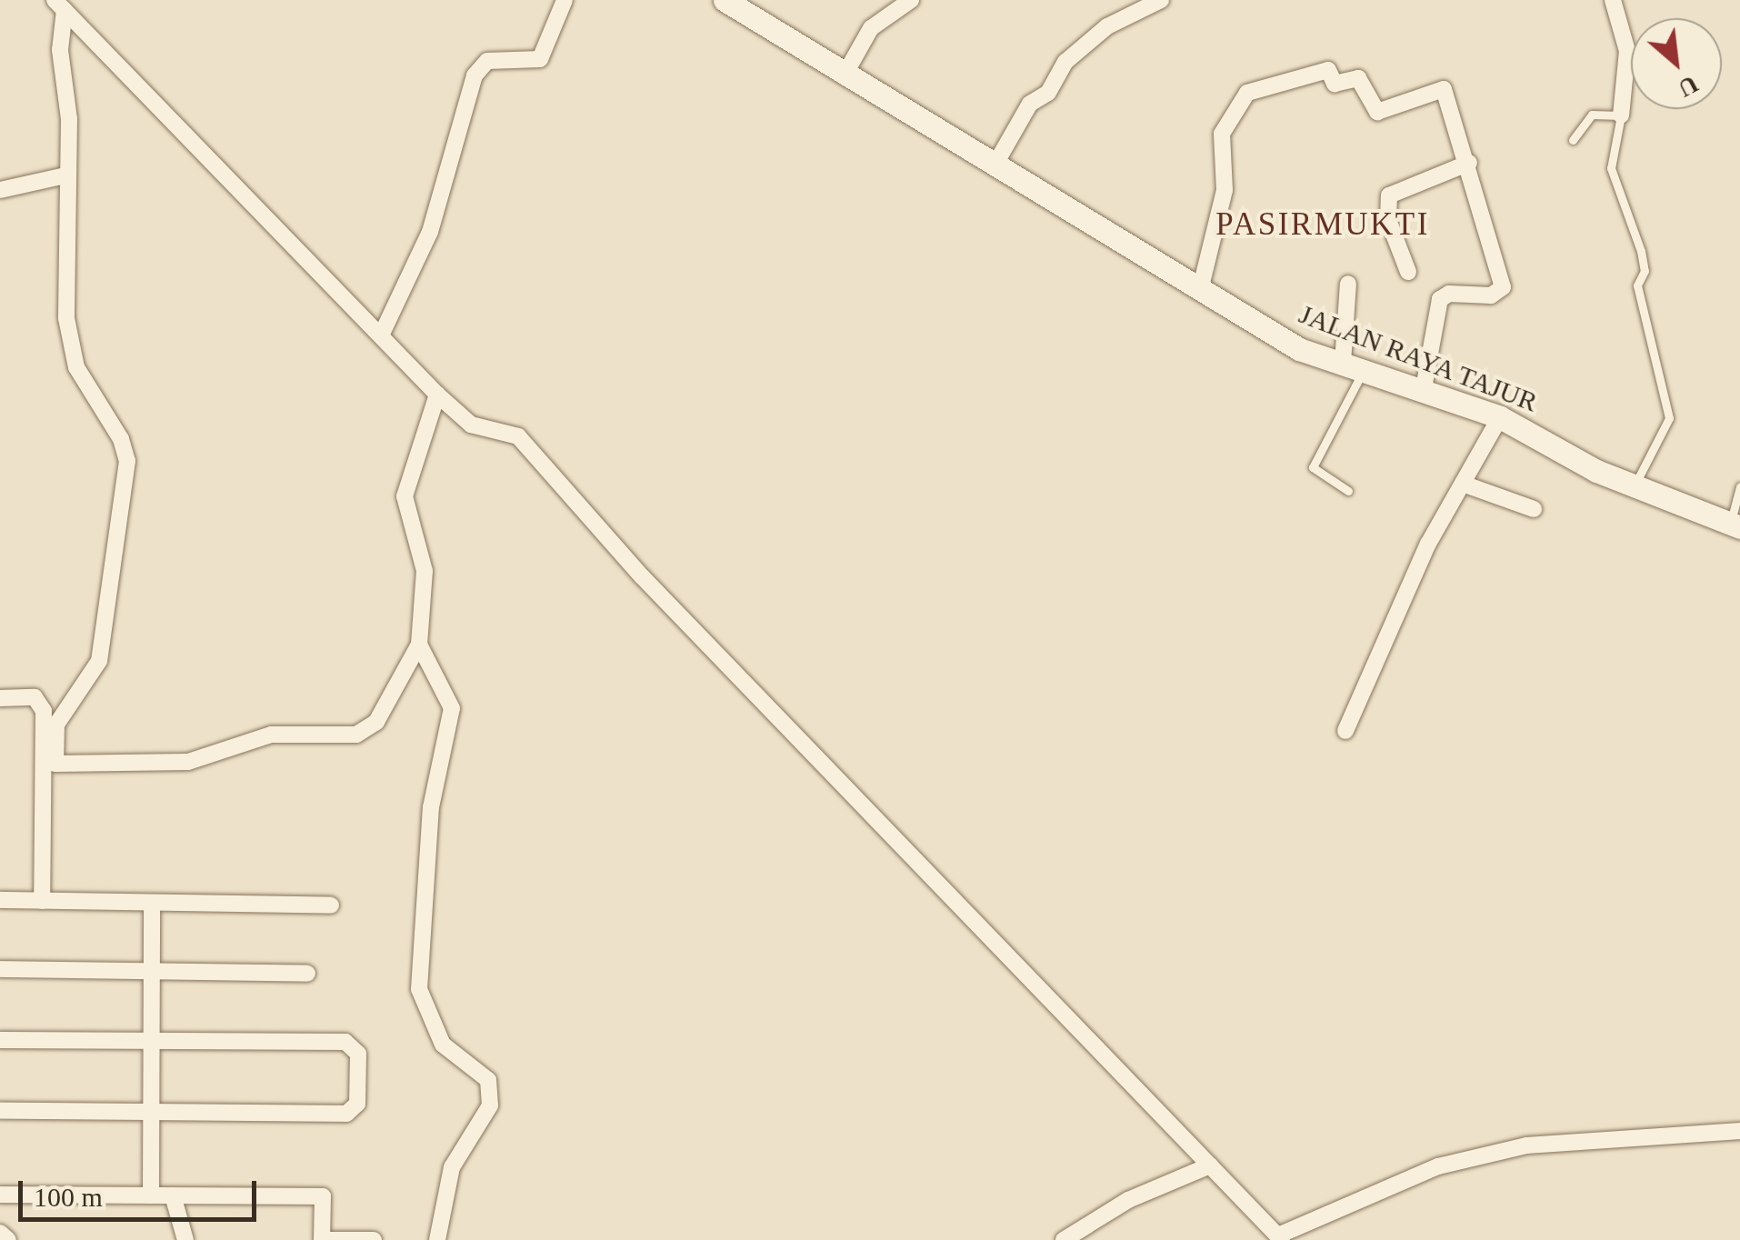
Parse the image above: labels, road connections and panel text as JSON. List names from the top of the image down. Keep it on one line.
{"streets":{"main road":["JALAN RAYA TAJUR"]},"districts":["PASIRMUKTI"],"scale_bar":"100 m","north":"bottom right"}
